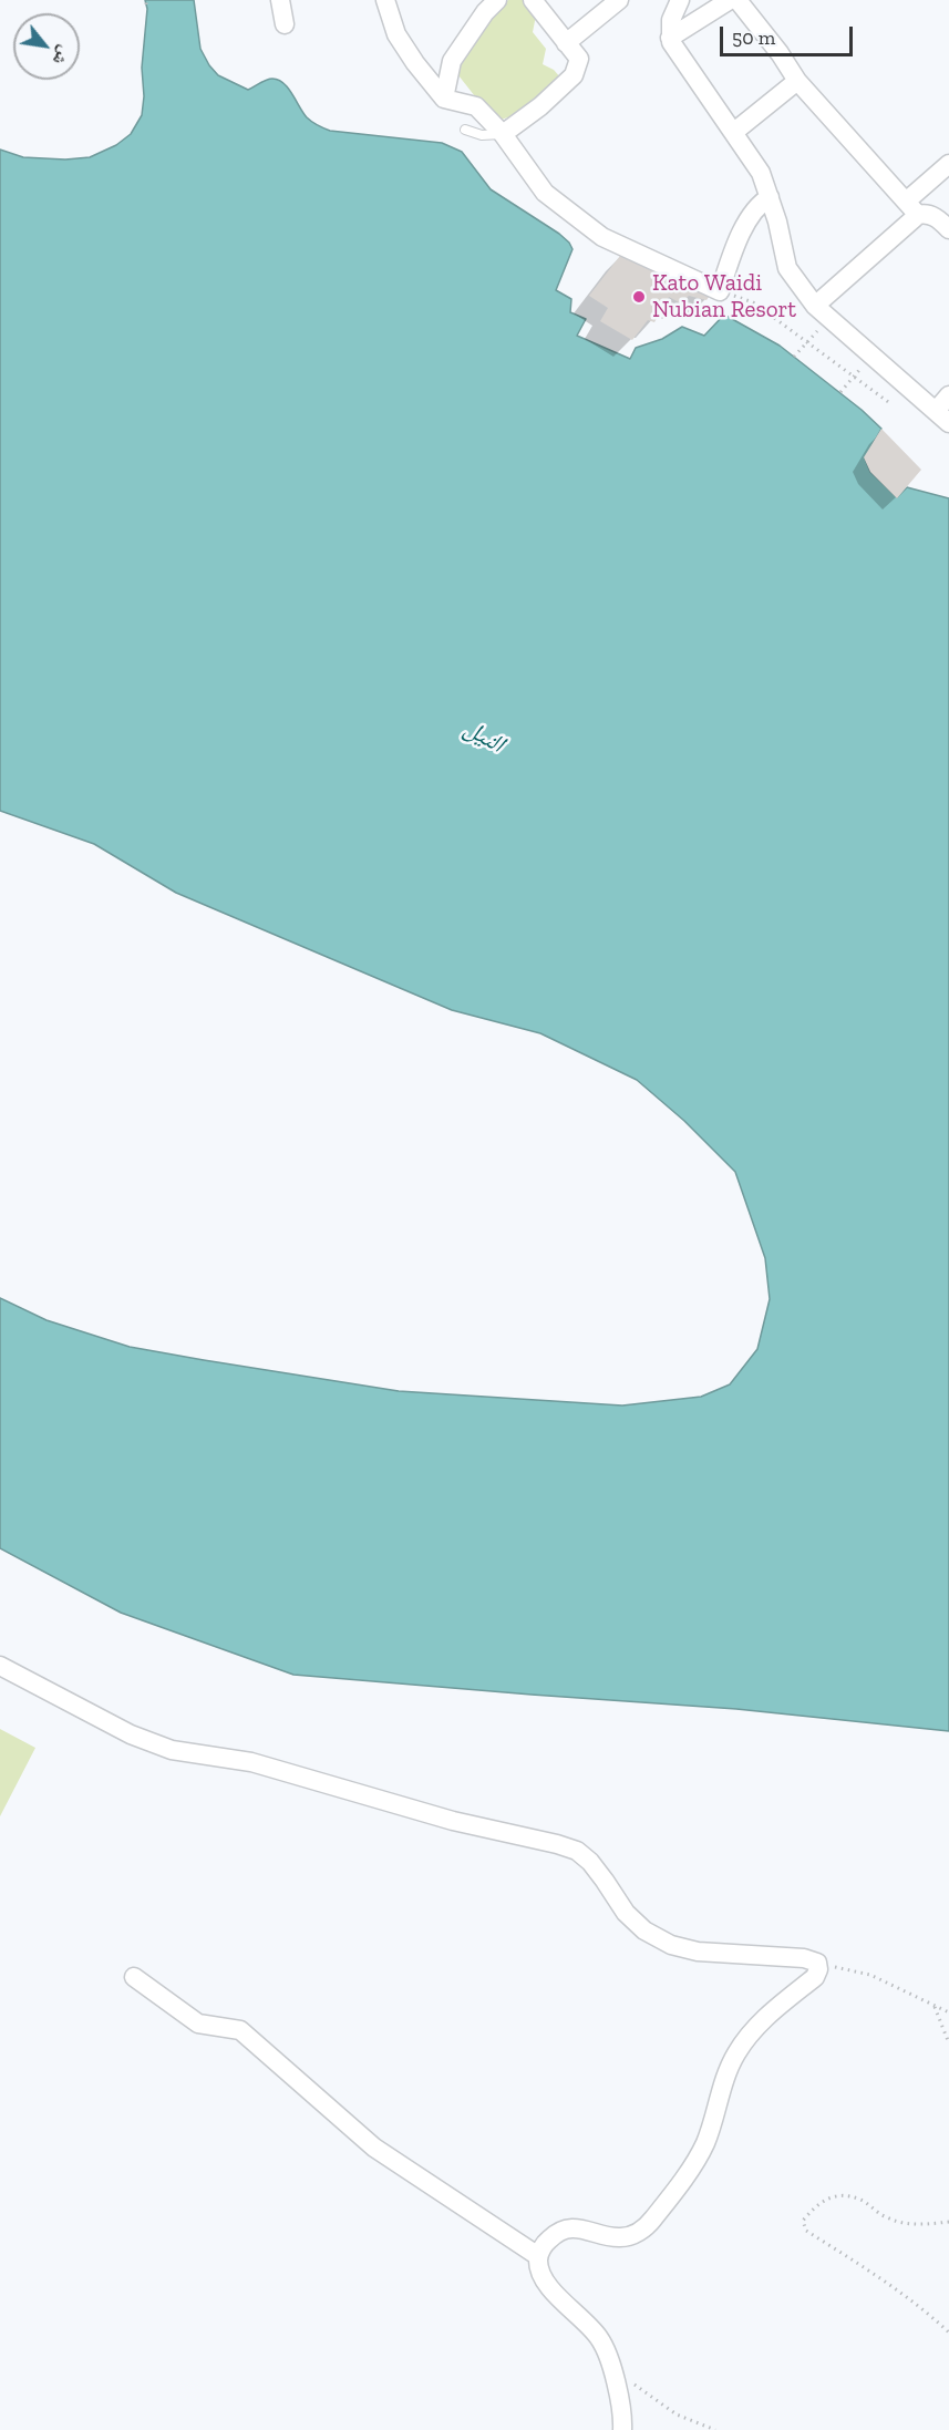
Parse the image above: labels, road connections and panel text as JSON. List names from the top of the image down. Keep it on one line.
{"water":["النيل"],"places":["Kato Waidi Nubian Resort"],"scale_bar":"50 m","north":"bottom right"}
